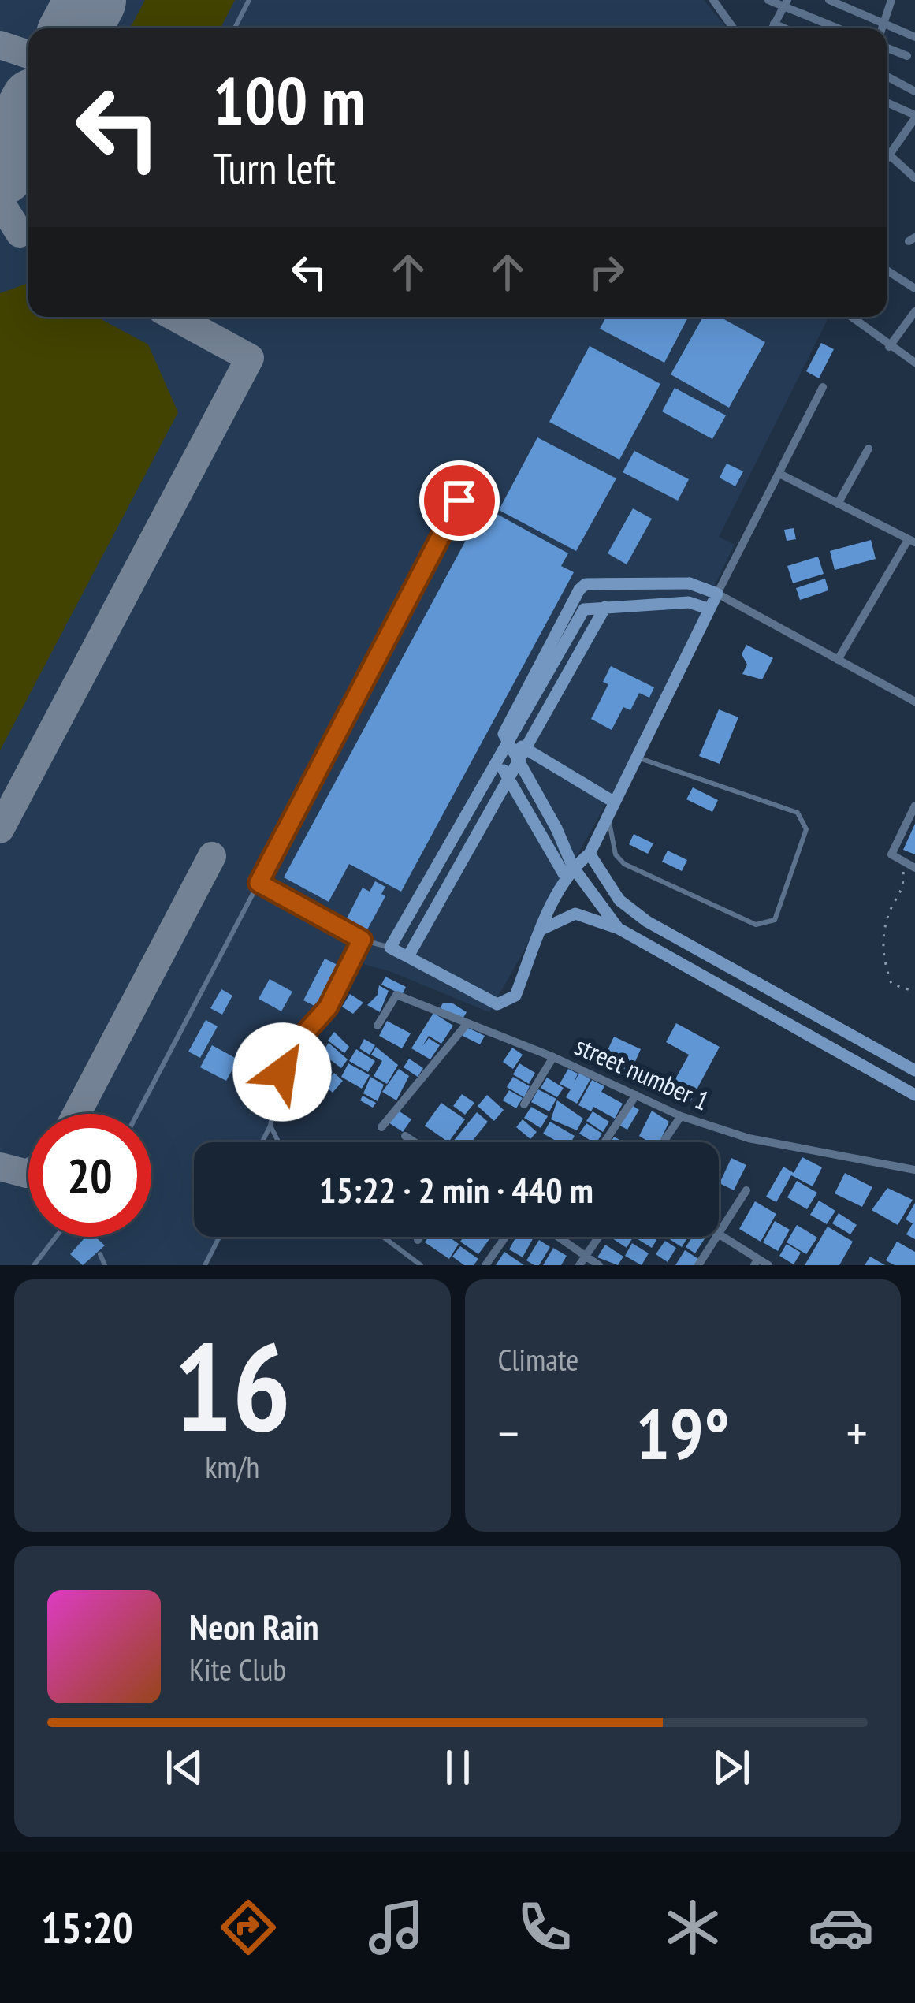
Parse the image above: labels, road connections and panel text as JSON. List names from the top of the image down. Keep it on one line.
{"streets":{"street":["street number 1"]},"page":{"turn":["100 m","Turn left"],"limit":"20","trip":"15:22 · 2 min · 440 m","tile":[["16","km/h"],"Climate"],"heat":["−","19°","+"],"song":["Neon Rain","Kite Club"],"tabs":"15:20"}}
